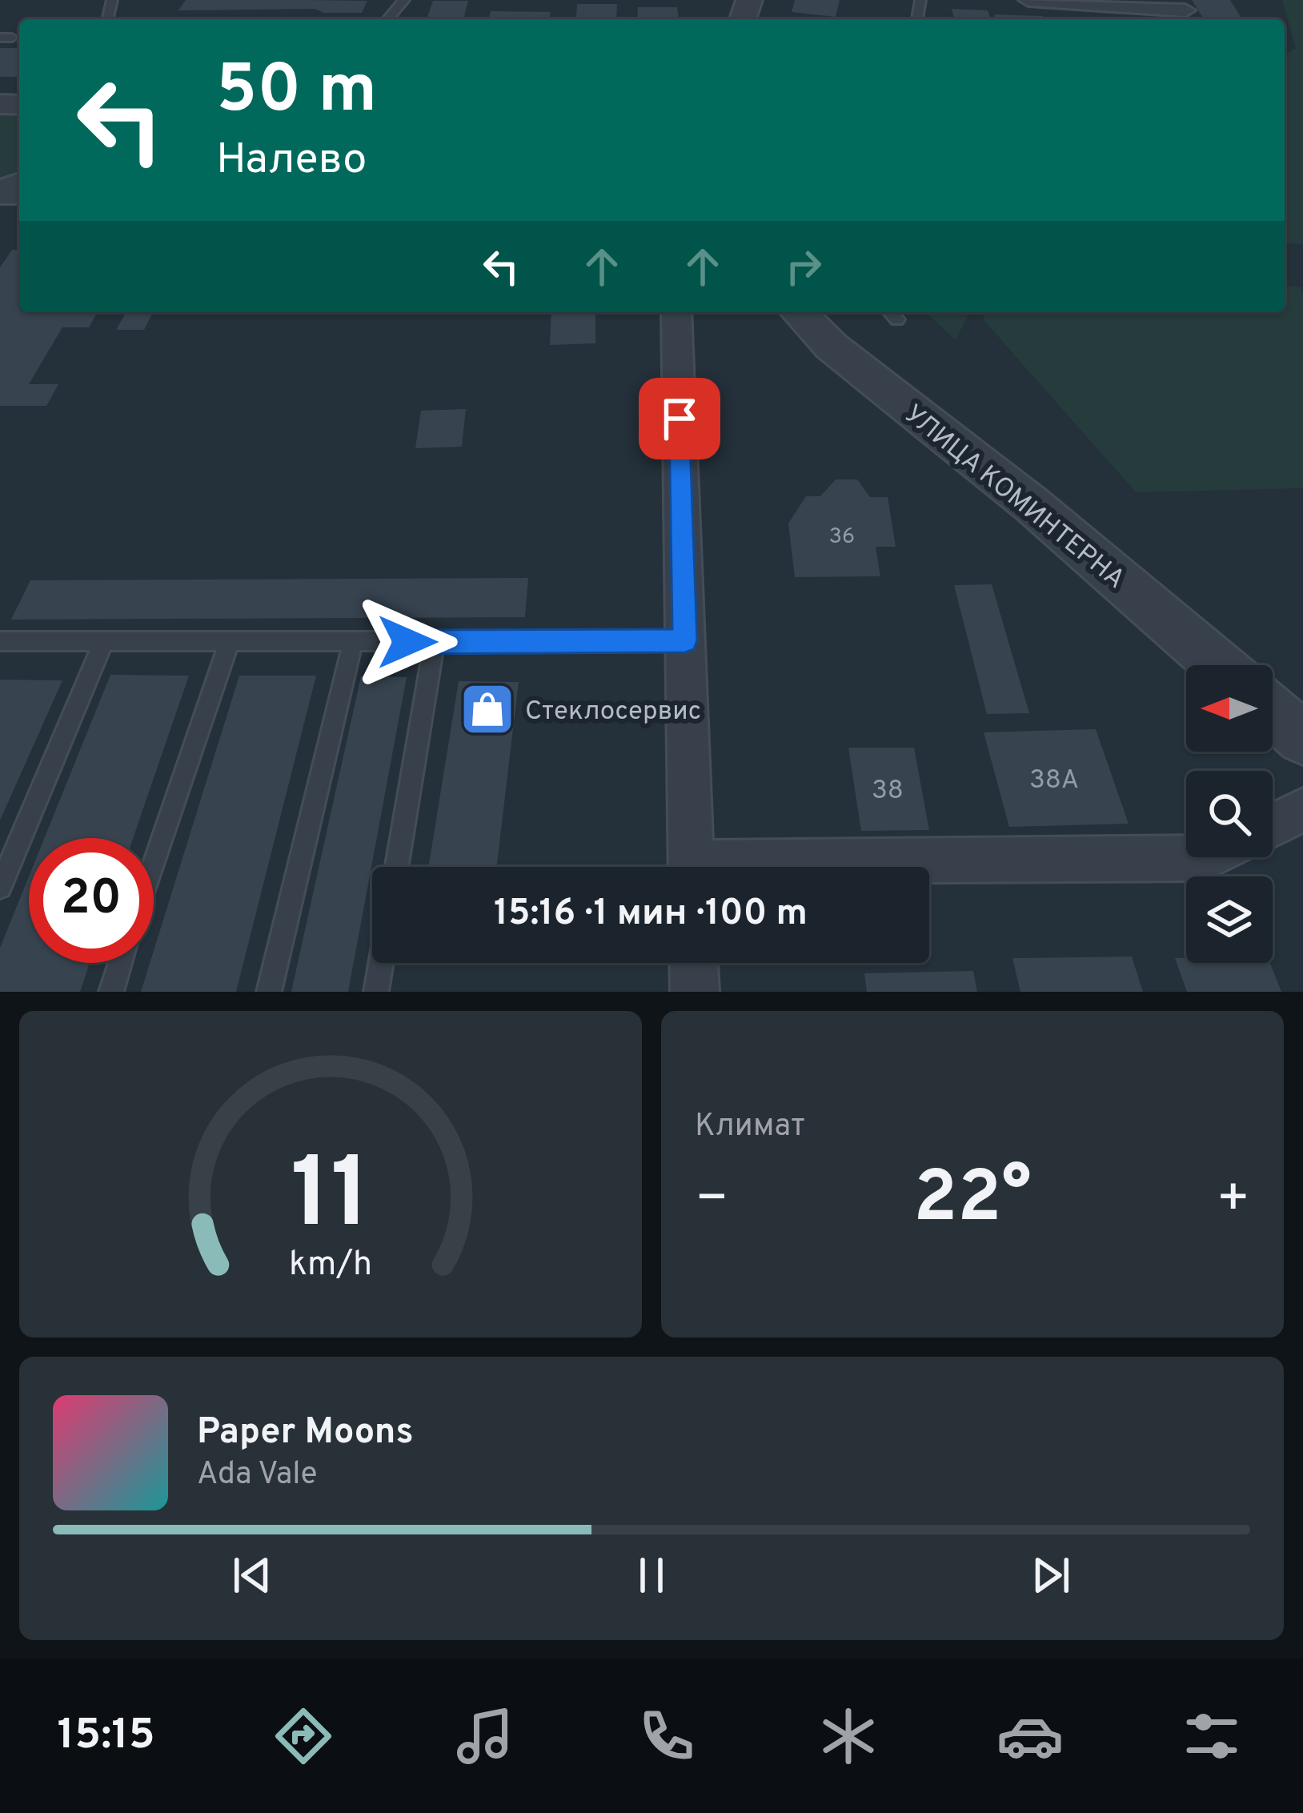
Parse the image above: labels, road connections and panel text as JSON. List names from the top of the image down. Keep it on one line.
{"streets":{"street":["УЛИЦА КОМИНТЕРНА"]},"places":{"shop":["Стеклосервис"]},"house_numbers":["36","38А","38"],"north":"left","page":{"turn":["50 m","Налево"],"limit":"20","trip":"15:16 · 1 мин · 100 m","tile":"Климат","heat":["−","22°","+"],"song":["Paper Moons","Ada Vale"],"tabs":"15:15","gauge":["11","km/h"]}}
